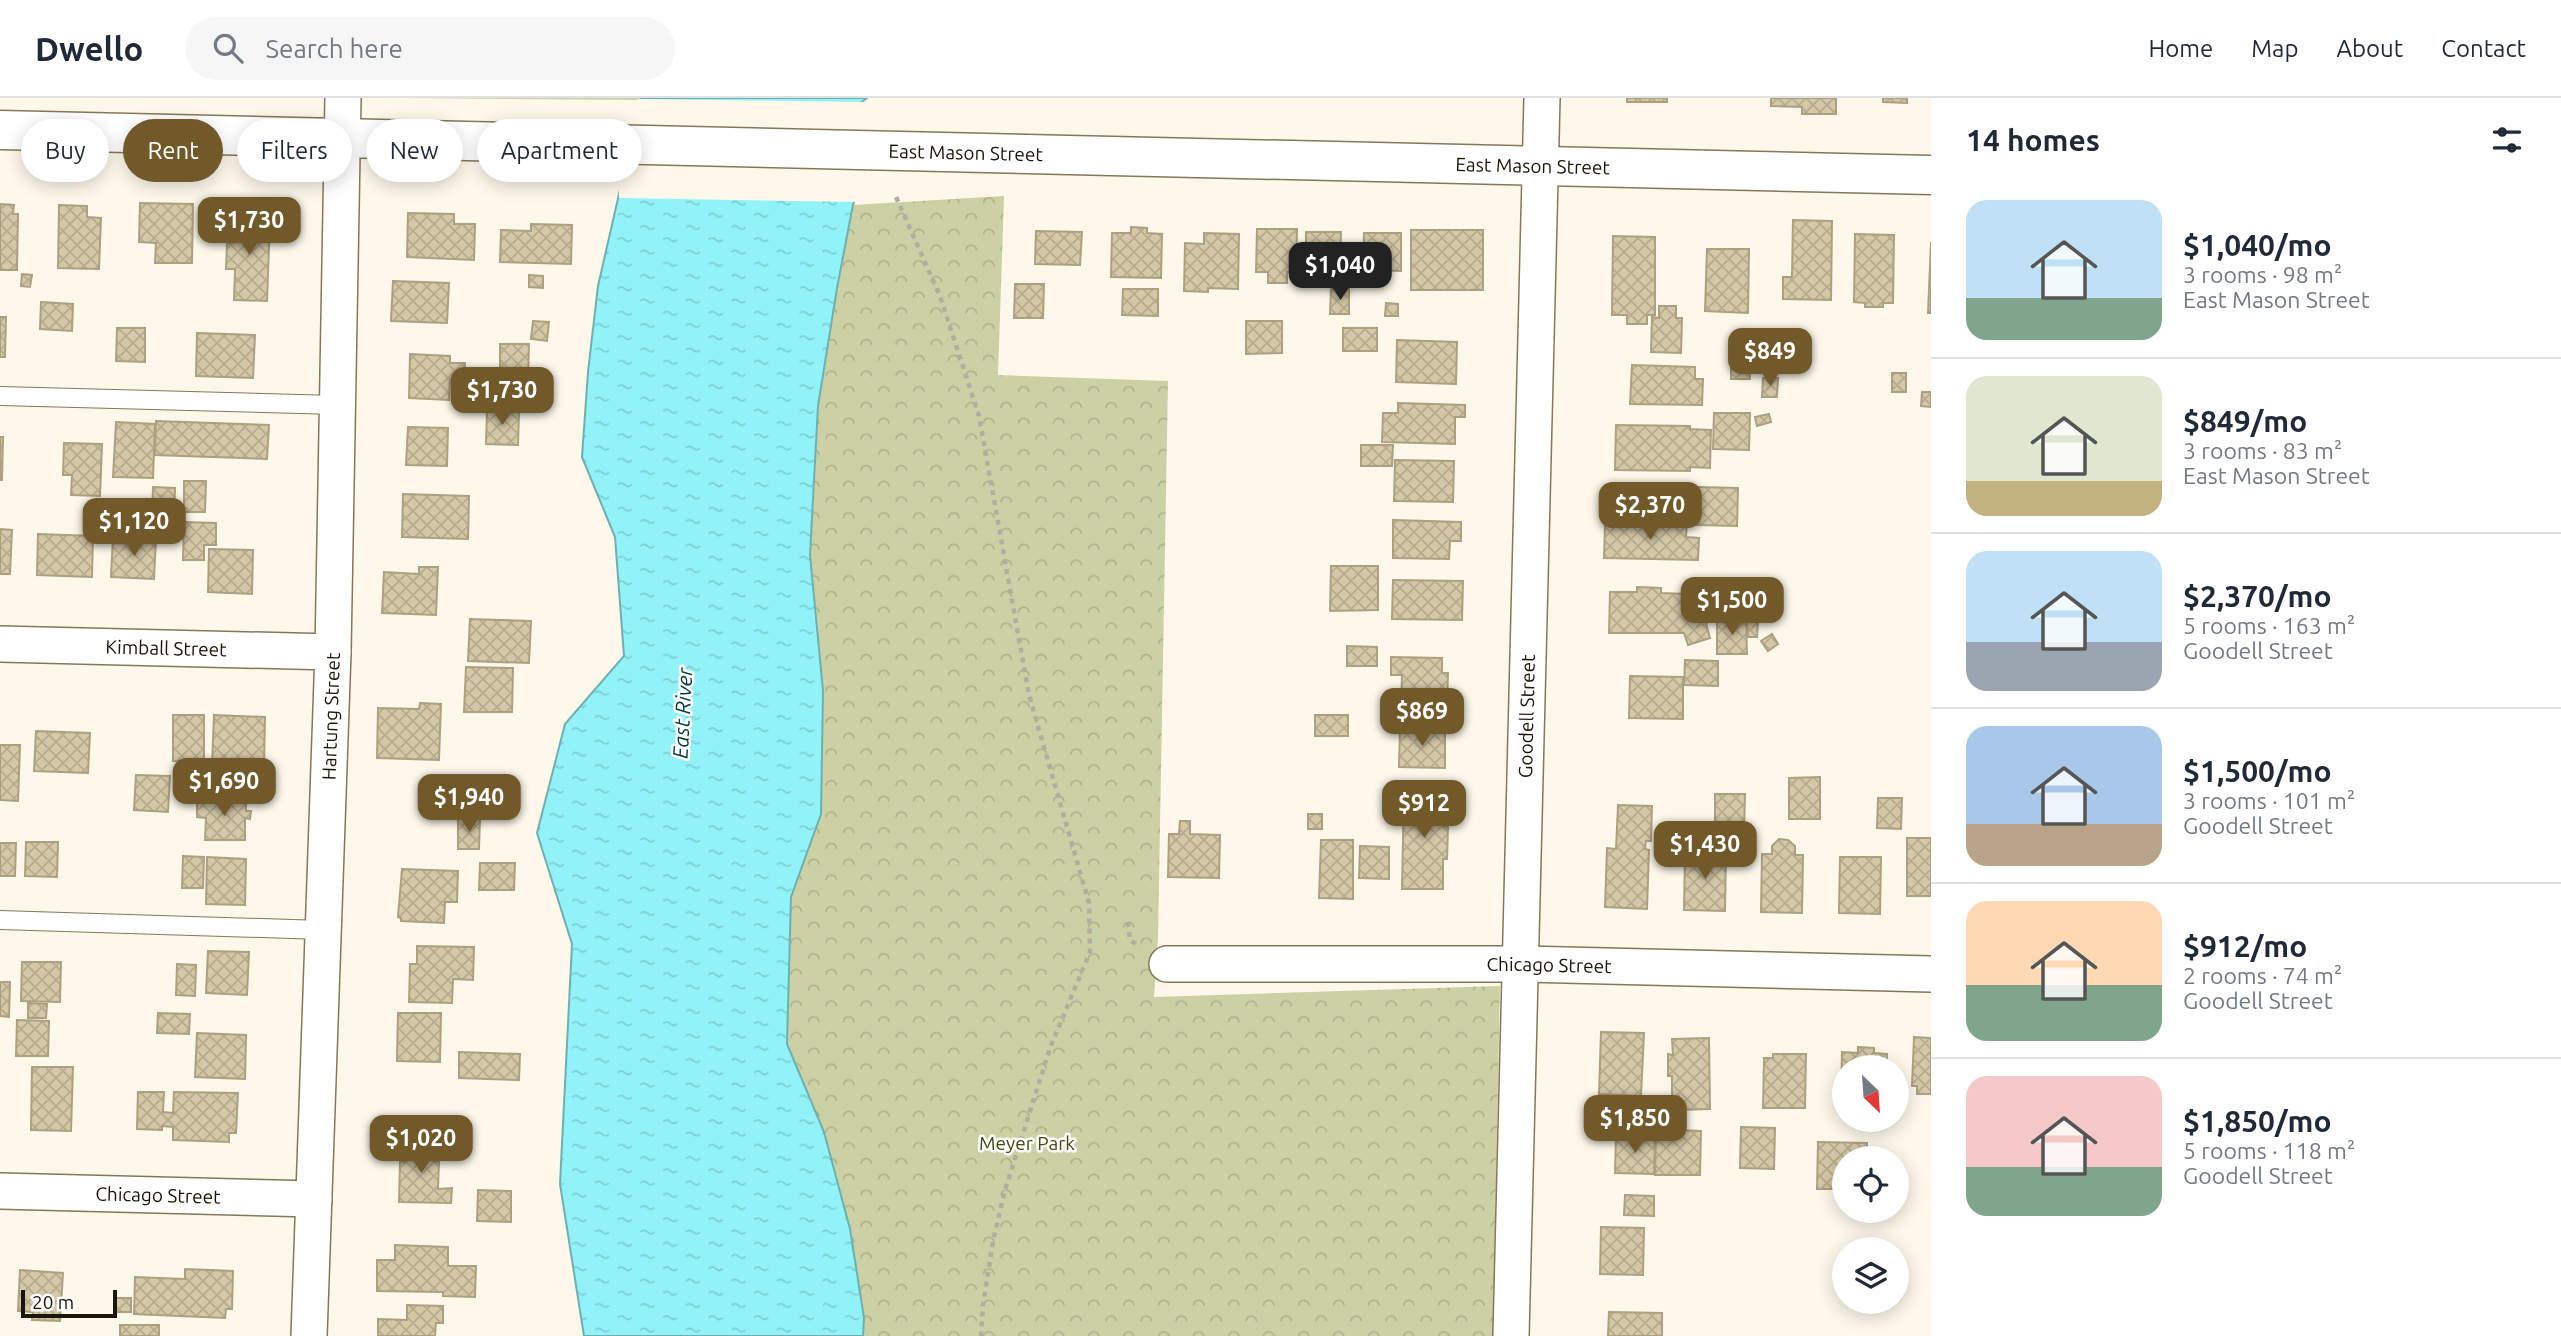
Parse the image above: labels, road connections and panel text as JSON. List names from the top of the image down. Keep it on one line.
{"streets":{"main road":["East Mason Street"],"street":["Kimball Street","Hartung Street","Goodell Street","Chicago Street"]},"crossings":[["East Mason Street","Goodell Street"],["Kimball Street","Hartung Street"],["Hartung Street","Chicago Street"],["Goodell Street","Chicago Street"]],"water":["East River"],"parks":["Meyer Park"],"scale_bar":"20 m","north":"bottom right","page":{"header":"Dwello","search":"Search here","nav":["Home","Map","About","Contact"],"heading":"14 homes","chip":["Buy","Rent","Filters","New","Apartment"],"list":[{"name":"$1,040/mo","note":"3 rooms · 98 m² · East Mason Street"},{"name":"$849/mo","note":"3 rooms · 83 m² · East Mason Street"},{"name":"$2,370/mo","note":"5 rooms · 163 m² · Goodell Street"},{"name":"$1,500/mo","note":"3 rooms · 101 m² · Goodell Street"},{"name":"$912/mo","note":"2 rooms · 74 m² · Goodell Street"},{"name":"$1,850/mo","note":"5 rooms · 118 m² · Goodell Street"}],"price":["$1,730","$1,040","$849","$1,730","$2,370","$1,120","$1,500","$869","$1,690","$1,940","$912","$1,430","$1,850","$1,020"],"scale":"20 m"}}
